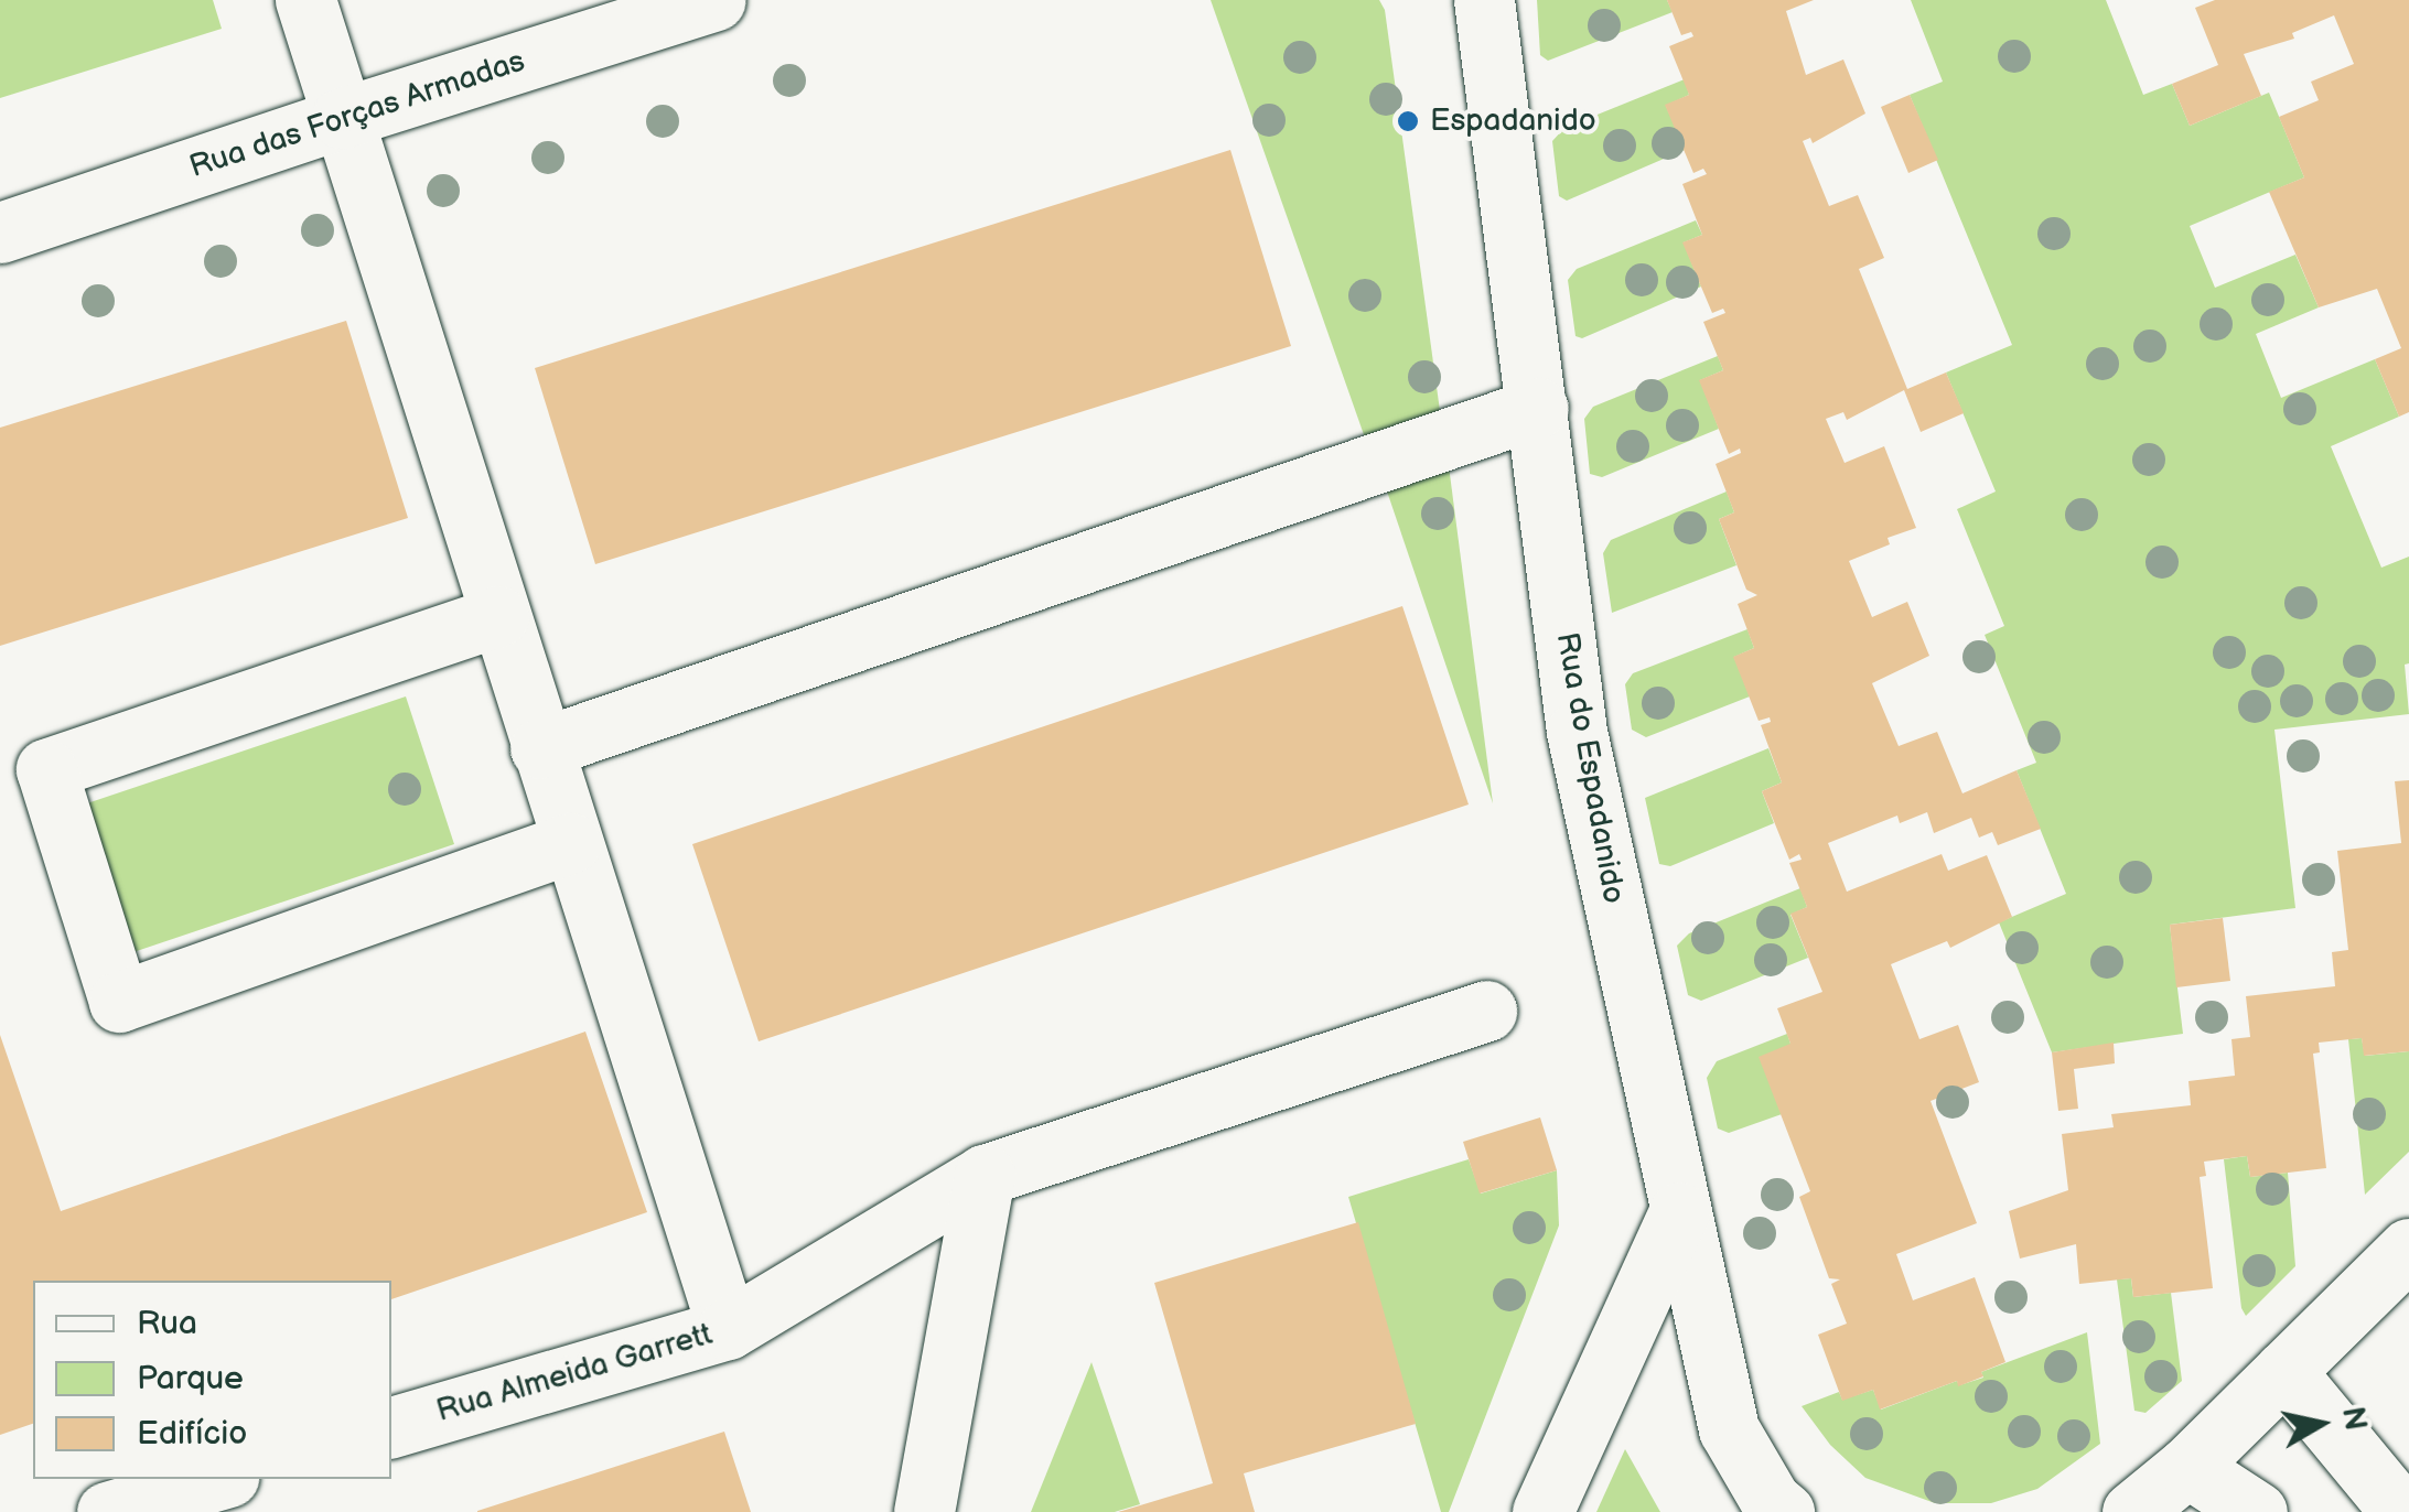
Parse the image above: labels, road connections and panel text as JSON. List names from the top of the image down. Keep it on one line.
{"streets":{"street":["Rua das Forças Armadas","Rua do Espadanido","Rua Almeida Garrett"]},"places":["Espadanido"],"legend":["Rua","Parque","Edifício"],"north":"right"}
